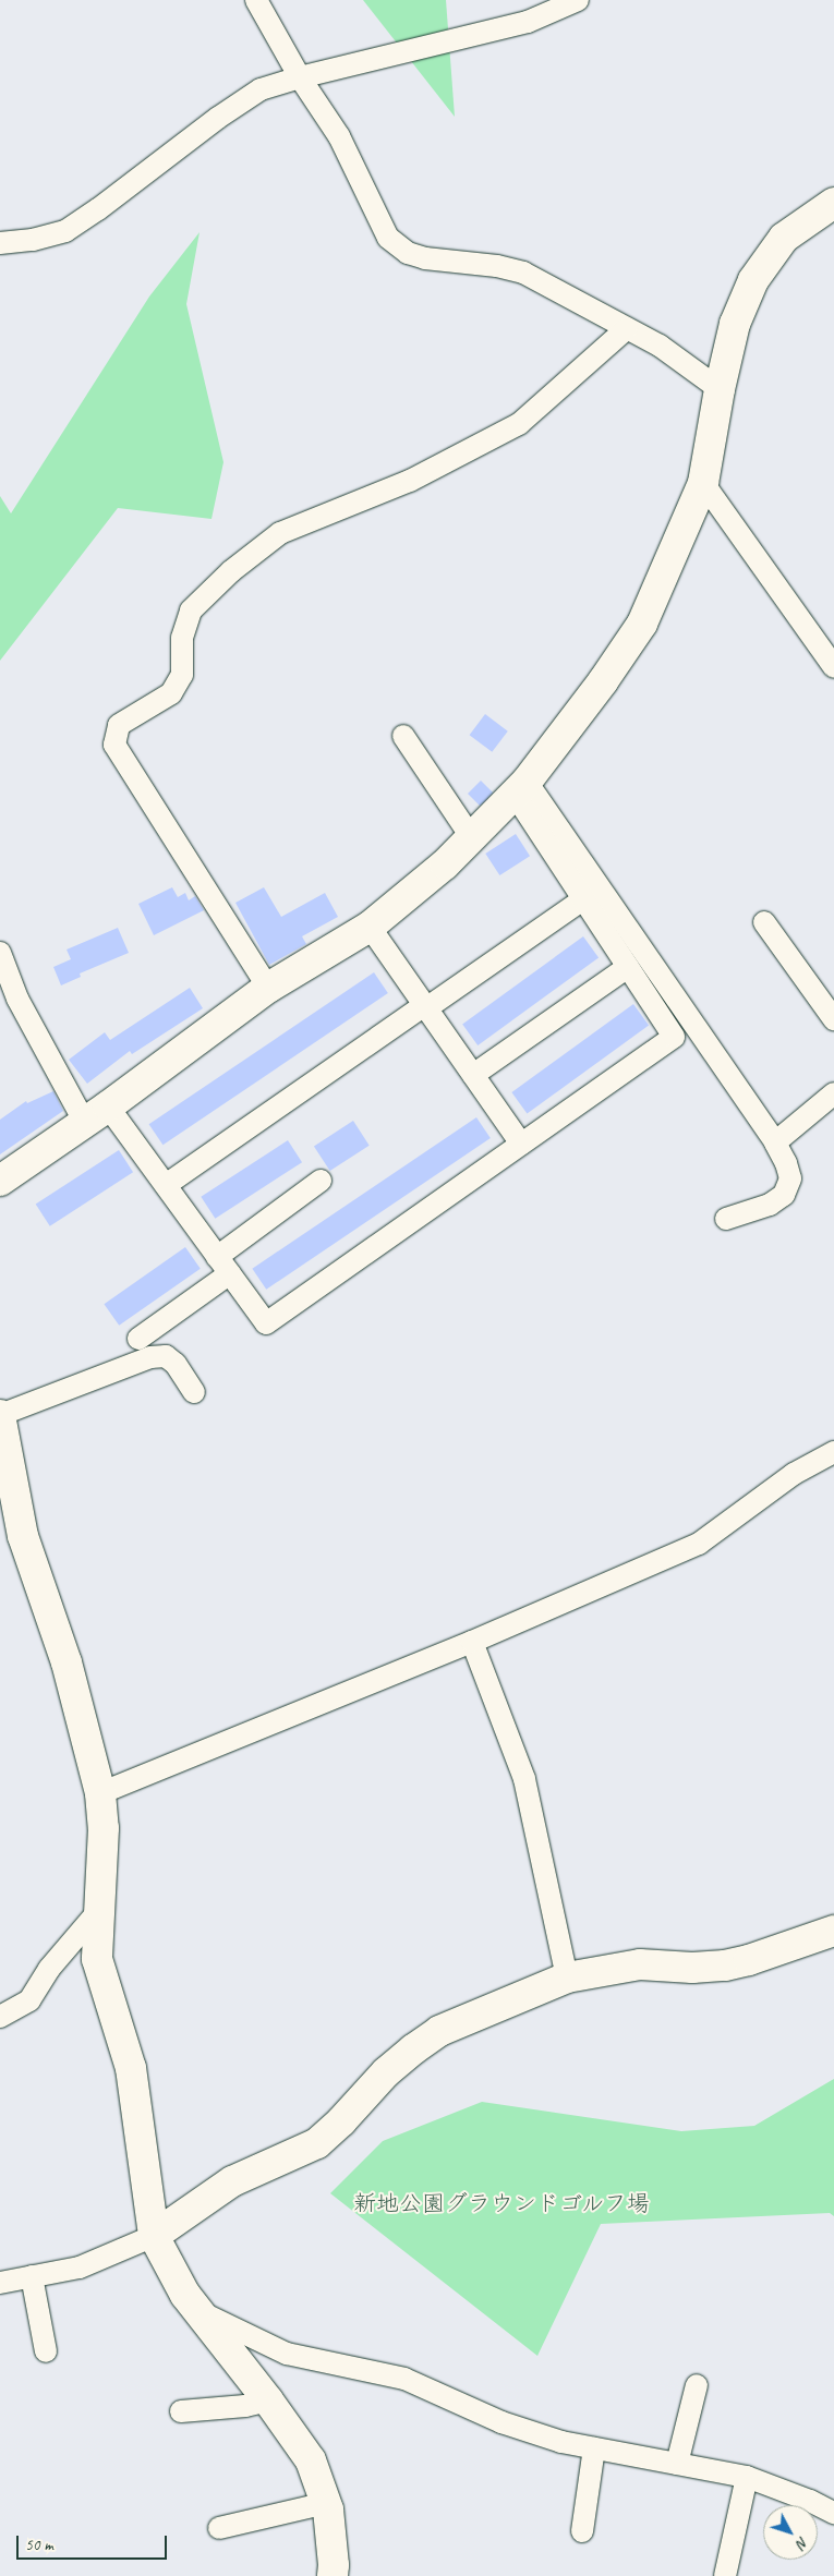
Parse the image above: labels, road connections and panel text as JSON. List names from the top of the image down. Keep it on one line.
{"parks":["新地公園グラウンドゴルフ場"],"scale_bar":"50 m","north":"bottom right"}
